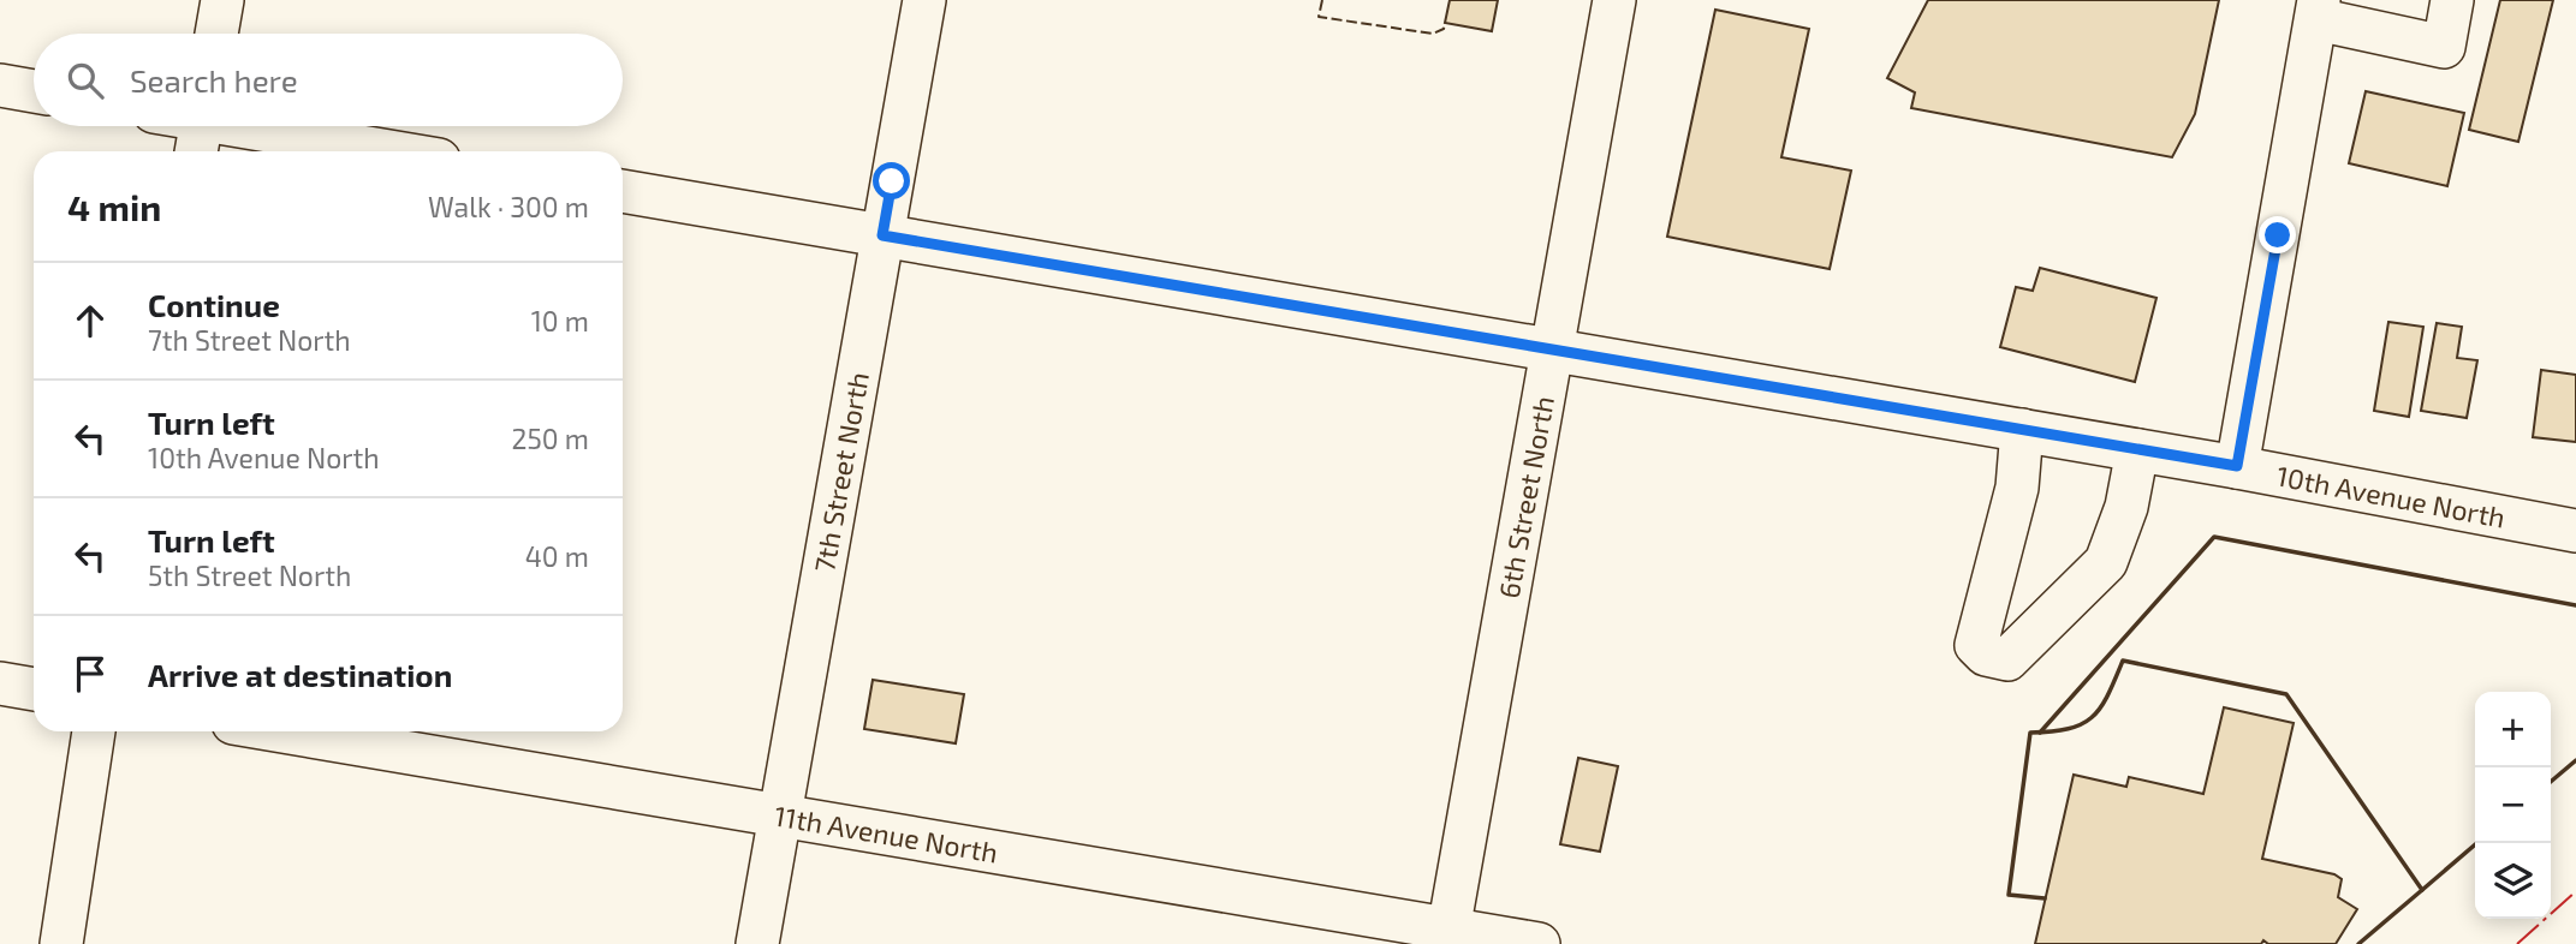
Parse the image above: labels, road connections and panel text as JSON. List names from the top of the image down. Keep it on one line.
{"streets":{"street":["7th Street North","10th Avenue North","6th Street North","11th Avenue North"]},"crossings":[["7th Street North","10th Avenue North"],["7th Street North","11th Avenue North"],["10th Avenue North","6th Street North"],["6th Street North","11th Avenue North"]],"page":{"search":"Search here","heading":["4 min","Walk · 300 m"],"list":[["Continue","7th Street North","10 m"],["Turn left","10th Avenue North","250 m"],["Turn left","5th Street North","40 m"],"Arrive at destination"],"map_buttons":["+","−"]}}
